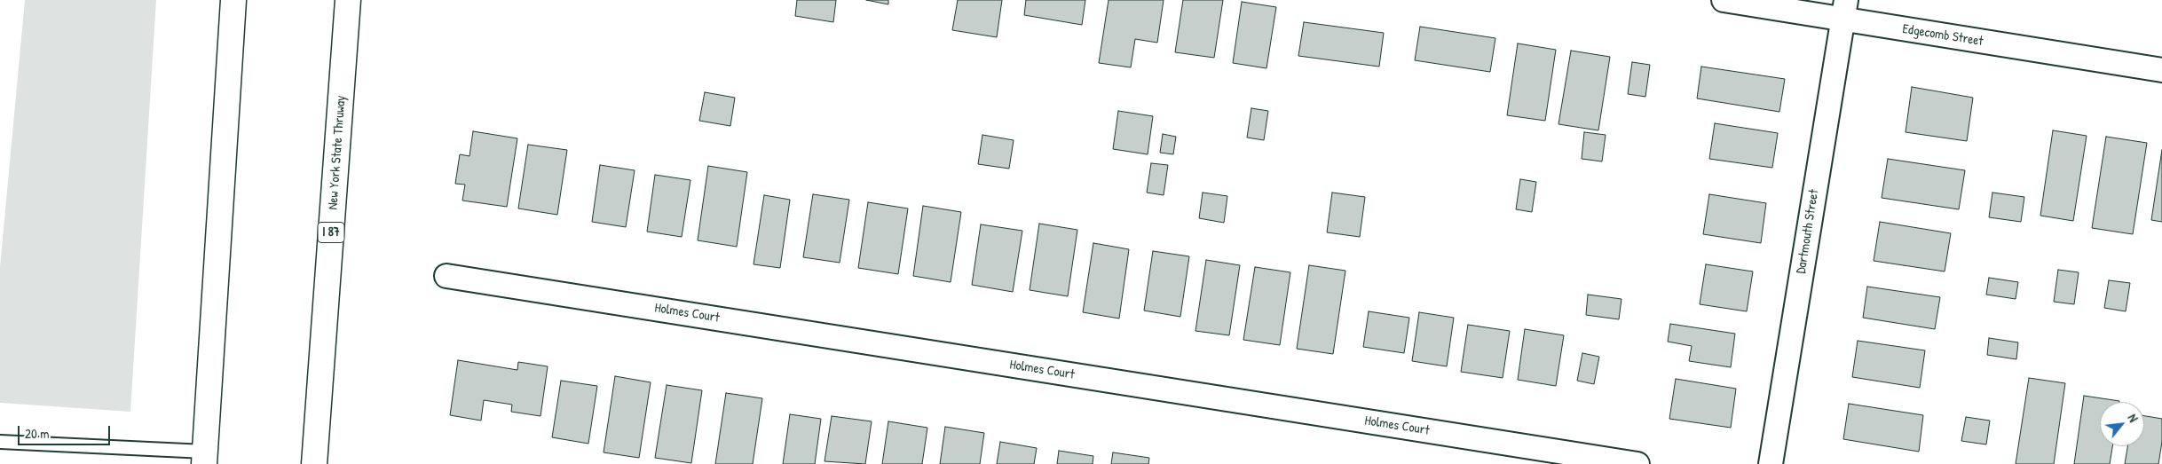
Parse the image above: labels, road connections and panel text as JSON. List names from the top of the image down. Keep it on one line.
{"streets":{"highway":["New York State Thruway","I 87"],"street":["Edgecomb Street","Dartmouth Street","Holmes Court"]},"crossings":[["Edgecomb Street","Dartmouth Street"]],"scale_bar":"20 m","north":"top right"}
